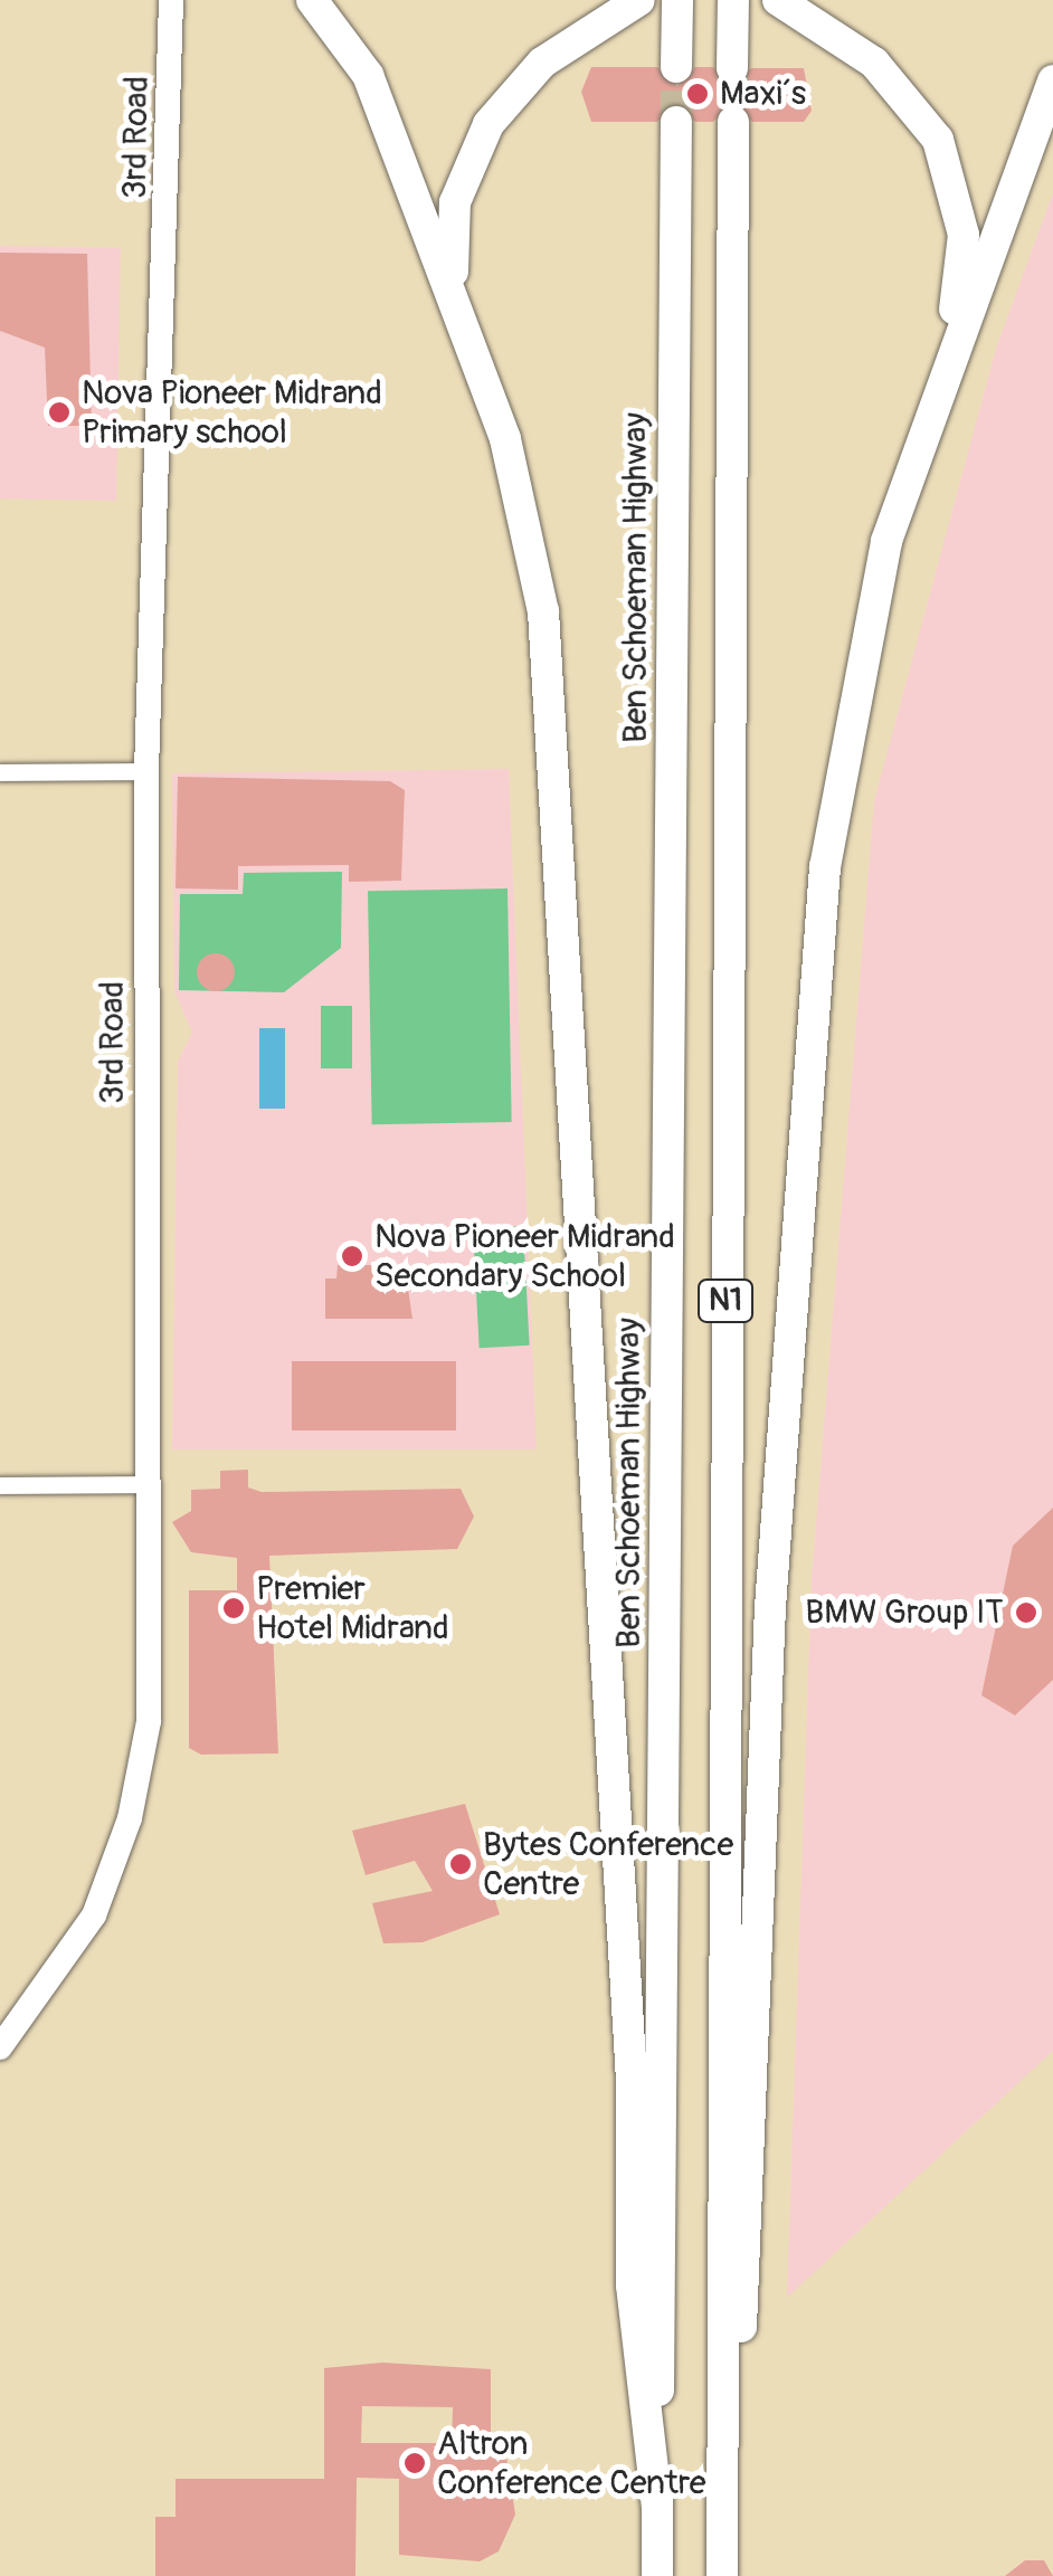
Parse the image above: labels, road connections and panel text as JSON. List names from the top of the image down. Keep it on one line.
{"streets":{"highway":["Ben Schoeman Highway","N1"],"street":["3rd Road"]},"places":["Maxi´s","Nova Pioneer Midrand Primary school","Nova Pioneer Midrand Secondary School","Premier Hotel Midrand","BMW Group IT","Bytes Conference Centre","Altron Conference Centre"]}
